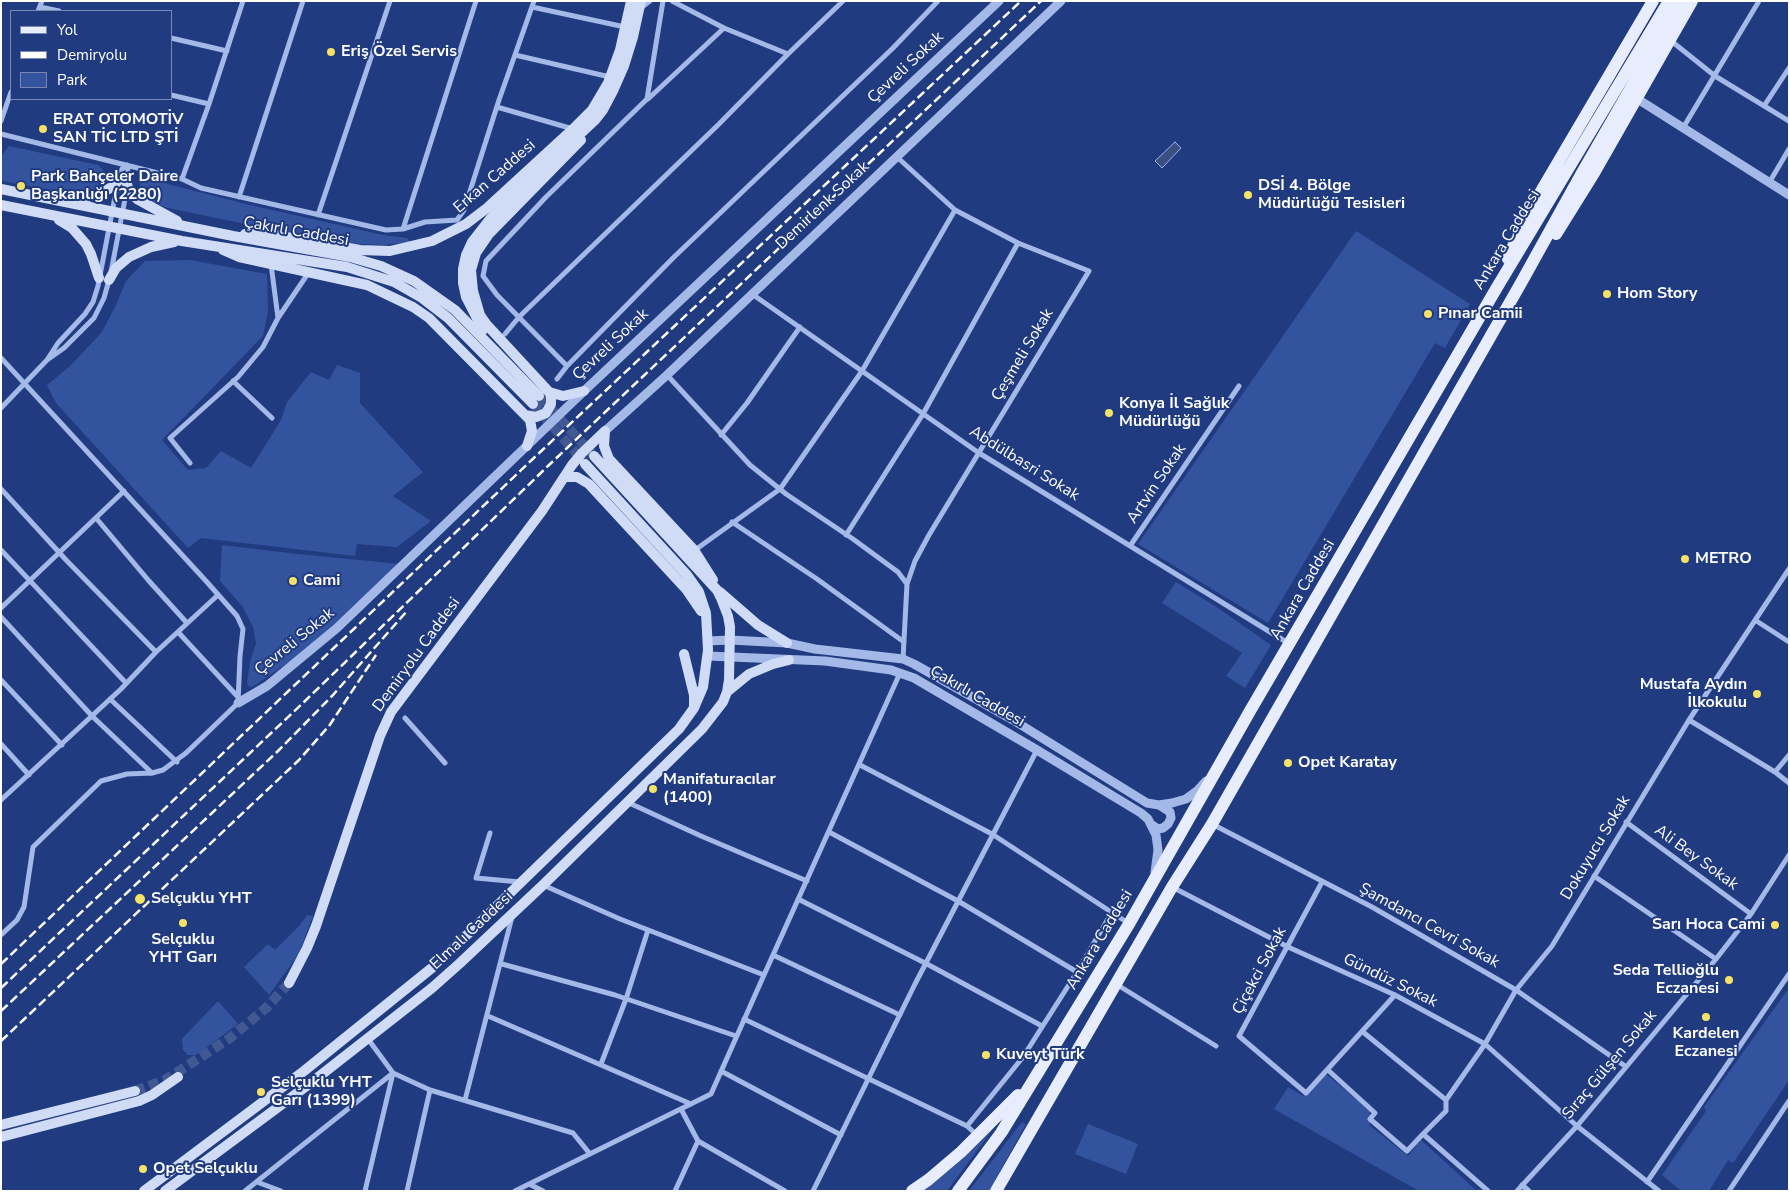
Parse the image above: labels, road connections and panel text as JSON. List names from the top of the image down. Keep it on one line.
{"streets":{"main road":["Erkan Caddesi","Çakırlı Caddesi","Ankara Caddesi","Demiryolu Caddesi","Elmalı Caddesi"],"street":["Çevreli Sokak","Demirlenk Sokak","Çeşmeli Sokak","Abdülbasri Sokak","Artvin Sokak","Dokuyucu Sokak","Ali Bey Sokak","Şamdancı Cevri Sokak","Çiçekci Sokak","Gündüz Sokak","Sıraç Gülşen Sokak"]},"crossings":[["Erkan Caddesi","Çakırlı Caddesi"],["Demirlenk Sokak","Çeşmeli Sokak"],["Demirlenk Sokak","Abdülbasri Sokak"],["Demirlenk Sokak","Demiryolu Caddesi"],["Çakırlı Caddesi","Çeşmeli Sokak"],["Çakırlı Caddesi","Elmalı Caddesi"],["Ankara Caddesi","Abdülbasri Sokak"],["Ankara Caddesi","Şamdancı Cevri Sokak"],["Ankara Caddesi","Gündüz Sokak"],["Çeşmeli Sokak","Abdülbasri Sokak"],["Abdülbasri Sokak","Artvin Sokak"],["Dokuyucu Sokak","Ali Bey Sokak"],["Dokuyucu Sokak","Şamdancı Cevri Sokak"],["Dokuyucu Sokak","Çiçekci Sokak"],["Dokuyucu Sokak","Gündüz Sokak"],["Ali Bey Sokak","Sıraç Gülşen Sokak"],["Şamdancı Cevri Sokak","Çiçekci Sokak"],["Şamdancı Cevri Sokak","Sıraç Gülşen Sokak"],["Çiçekci Sokak","Gündüz Sokak"],["Gündüz Sokak","Sıraç Gülşen Sokak"]],"places":["Eriş Özel Servis","ERAT OTOMOTİV SAN TİC LTD ŞTİ","Park Bahçeler Dai̇re Başkanlığı (2280)","DSİ 4. Bölge Müdürlüğü Tesisleri","Hom Story","Pınar Camii","Konya İl Sağlık Müdürlüğü","METRO","Cami","Mustafa Aydın İlkokulu","Opet Karatay","Manifaturacılar (1400)","Selçuklu YHT","Selçuklu YHT Garı","Sarı Hoca Cami","Seda Tellioğlu Eczanesi","Kardelen Eczanesi","Kuveyt Türk","Selçuklu YHT Garı (1399)","Opet Selçuklu"],"legend":["Yol","Demiryolu","Park"]}
